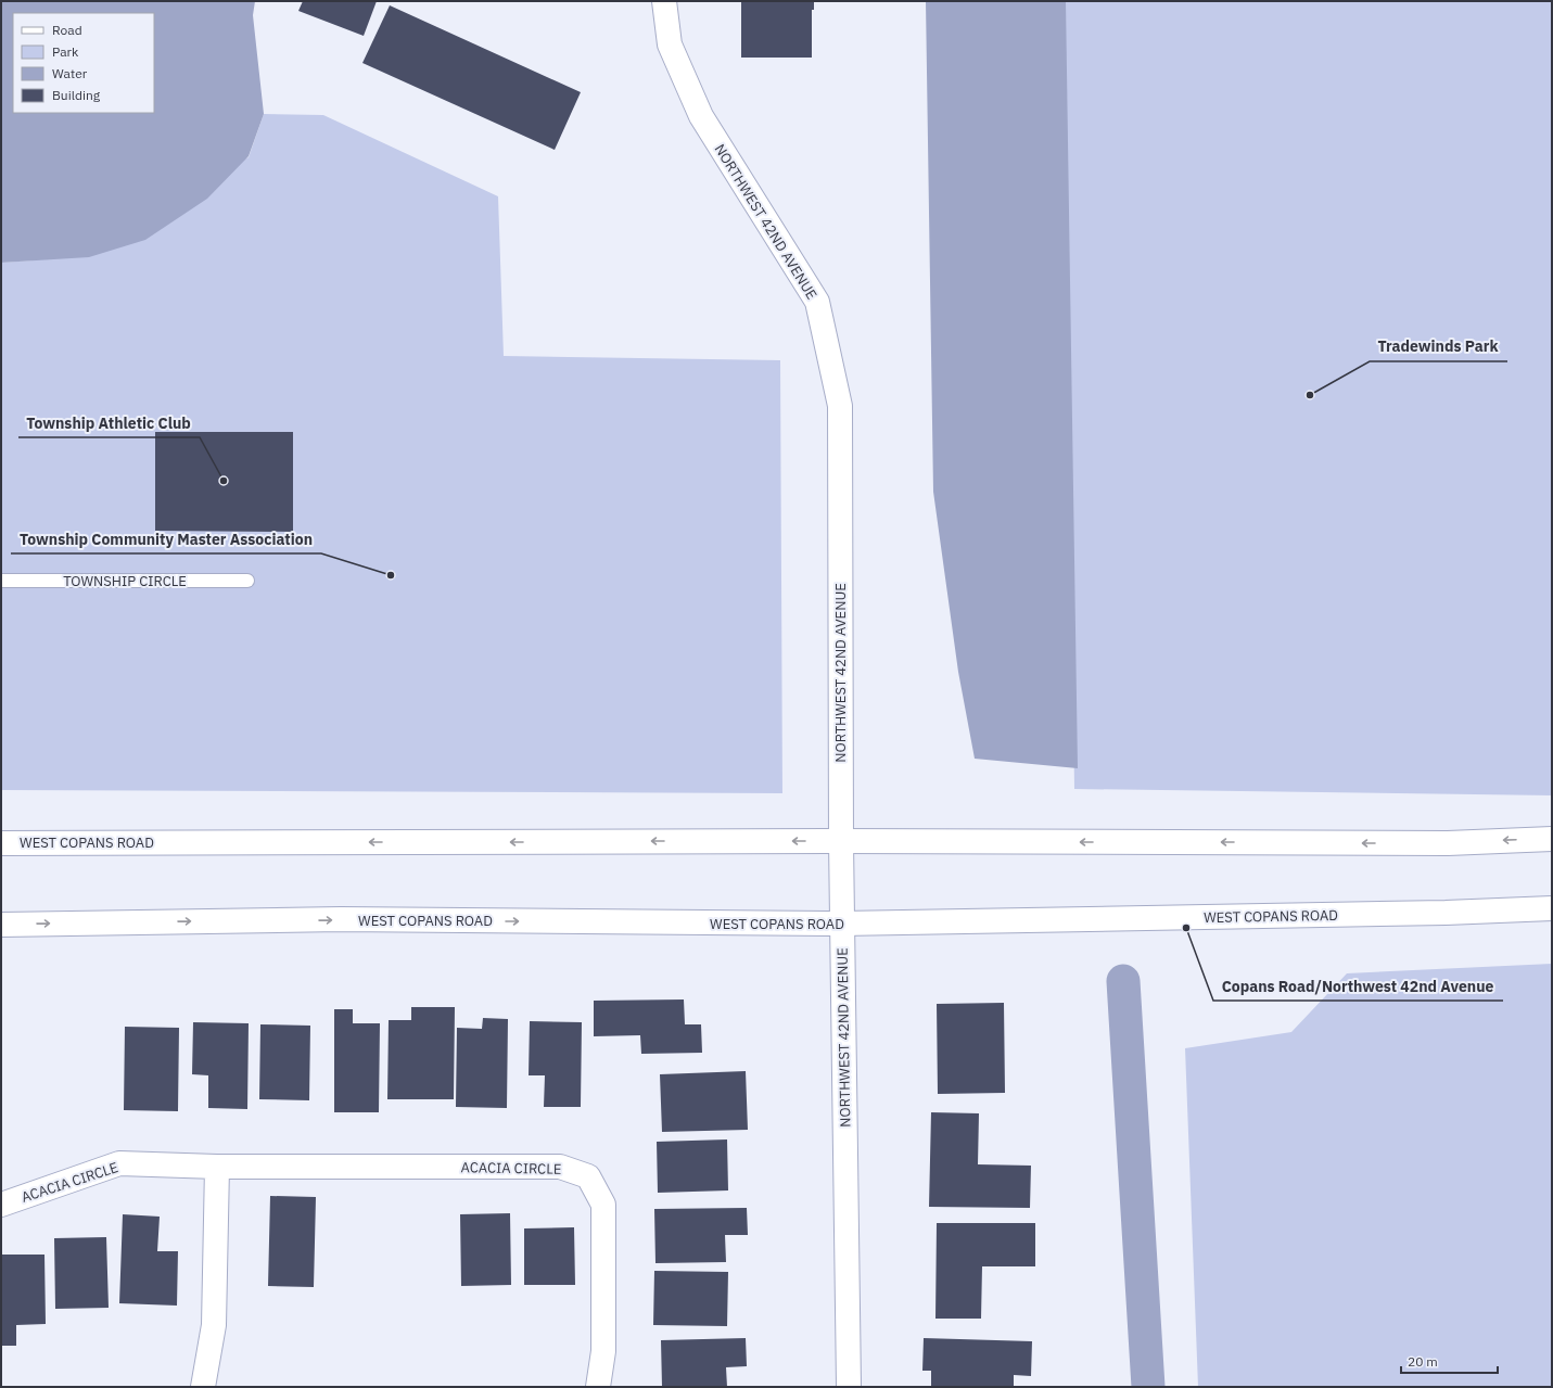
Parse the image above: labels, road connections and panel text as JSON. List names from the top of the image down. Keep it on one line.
{"streets":{"main road":["NORTHWEST 42ND AVENUE","WEST COPANS ROAD","ACACIA CIRCLE"],"lane":["TOWNSHIP CIRCLE"]},"crossings":[["NORTHWEST 42ND AVENUE","WEST COPANS ROAD"]],"places":["Tradewinds Park","Township Athletic Club","Township Community Master Association","Copans Road/Northwest 42nd Avenue"],"legend":["Road","Park","Water","Building"],"scale_bar":"20 m"}
